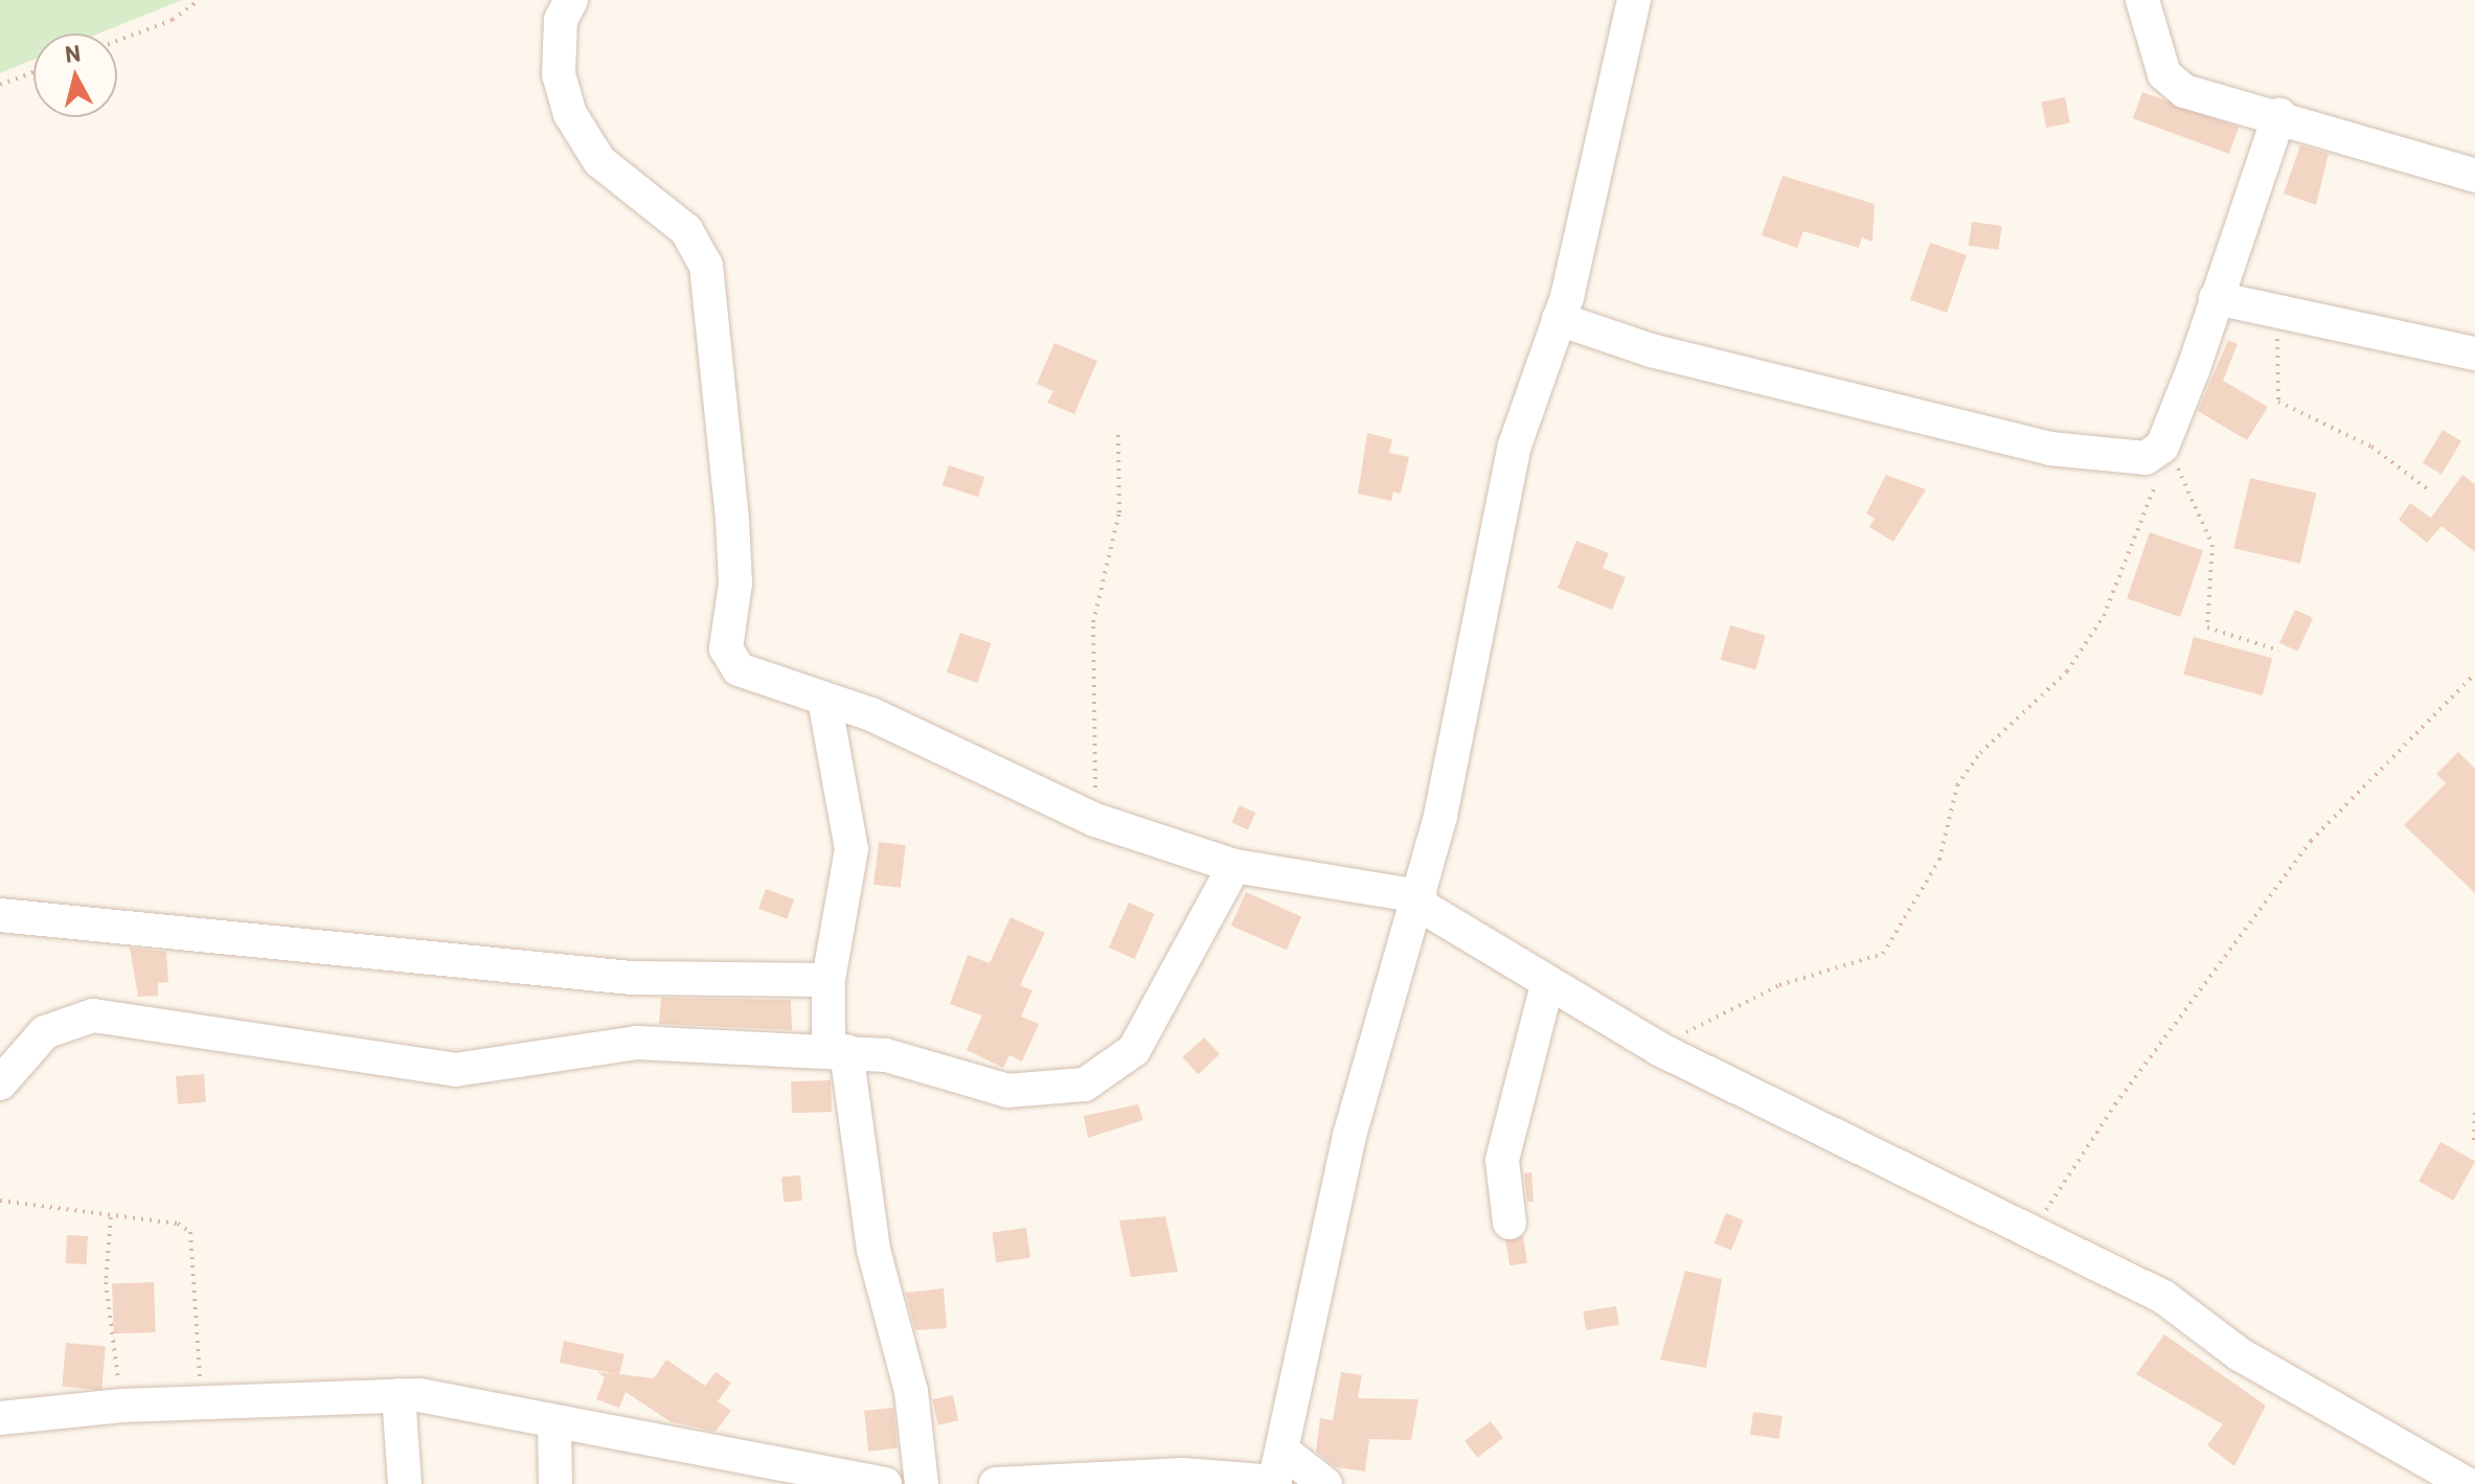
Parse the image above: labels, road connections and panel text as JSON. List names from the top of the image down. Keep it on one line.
{"north":"top"}
